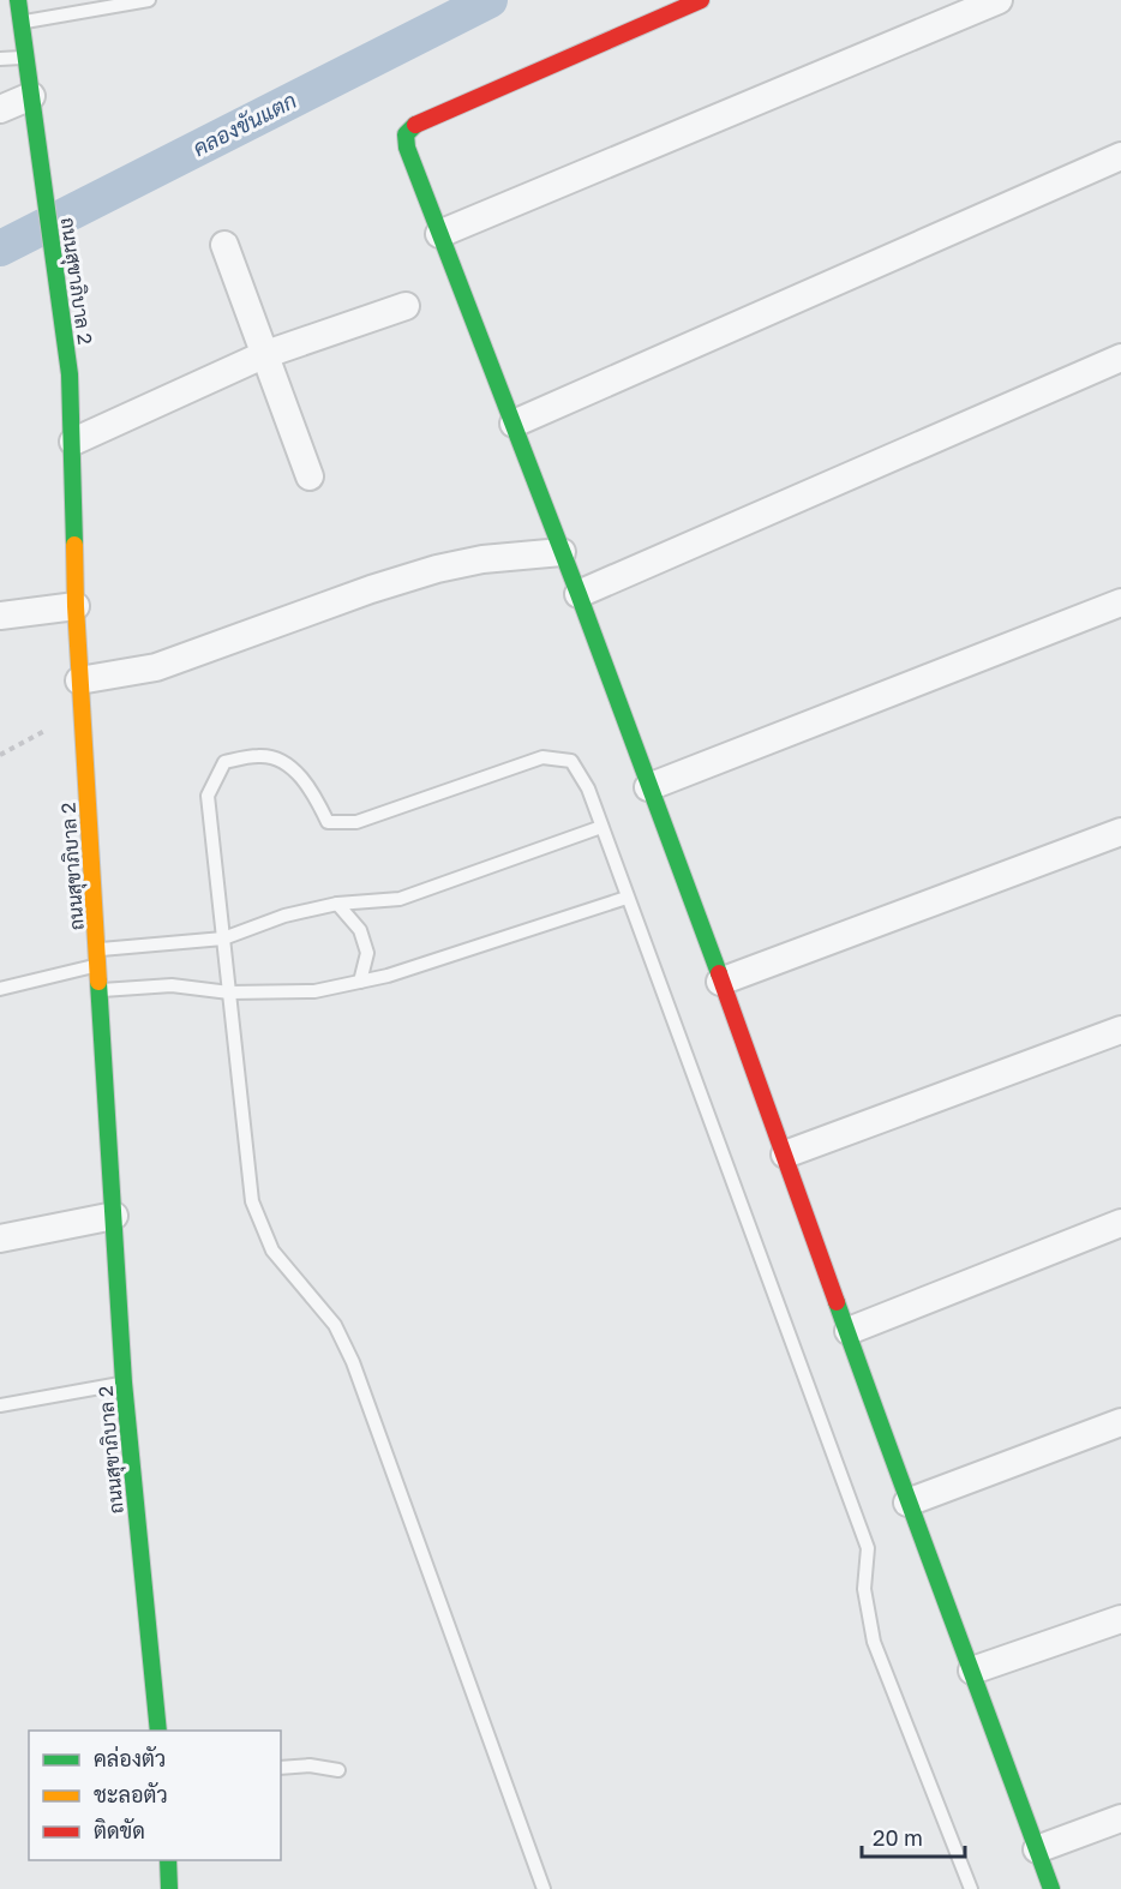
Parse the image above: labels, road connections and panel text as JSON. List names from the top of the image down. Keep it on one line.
{"streets":{"street":["ถนนสุขาภิบาล 2"]},"water":["คลองขันแตก"],"legend":["คล่องตัว","ชะลอตัว","ติดขัด"],"scale_bar":"20 m"}
